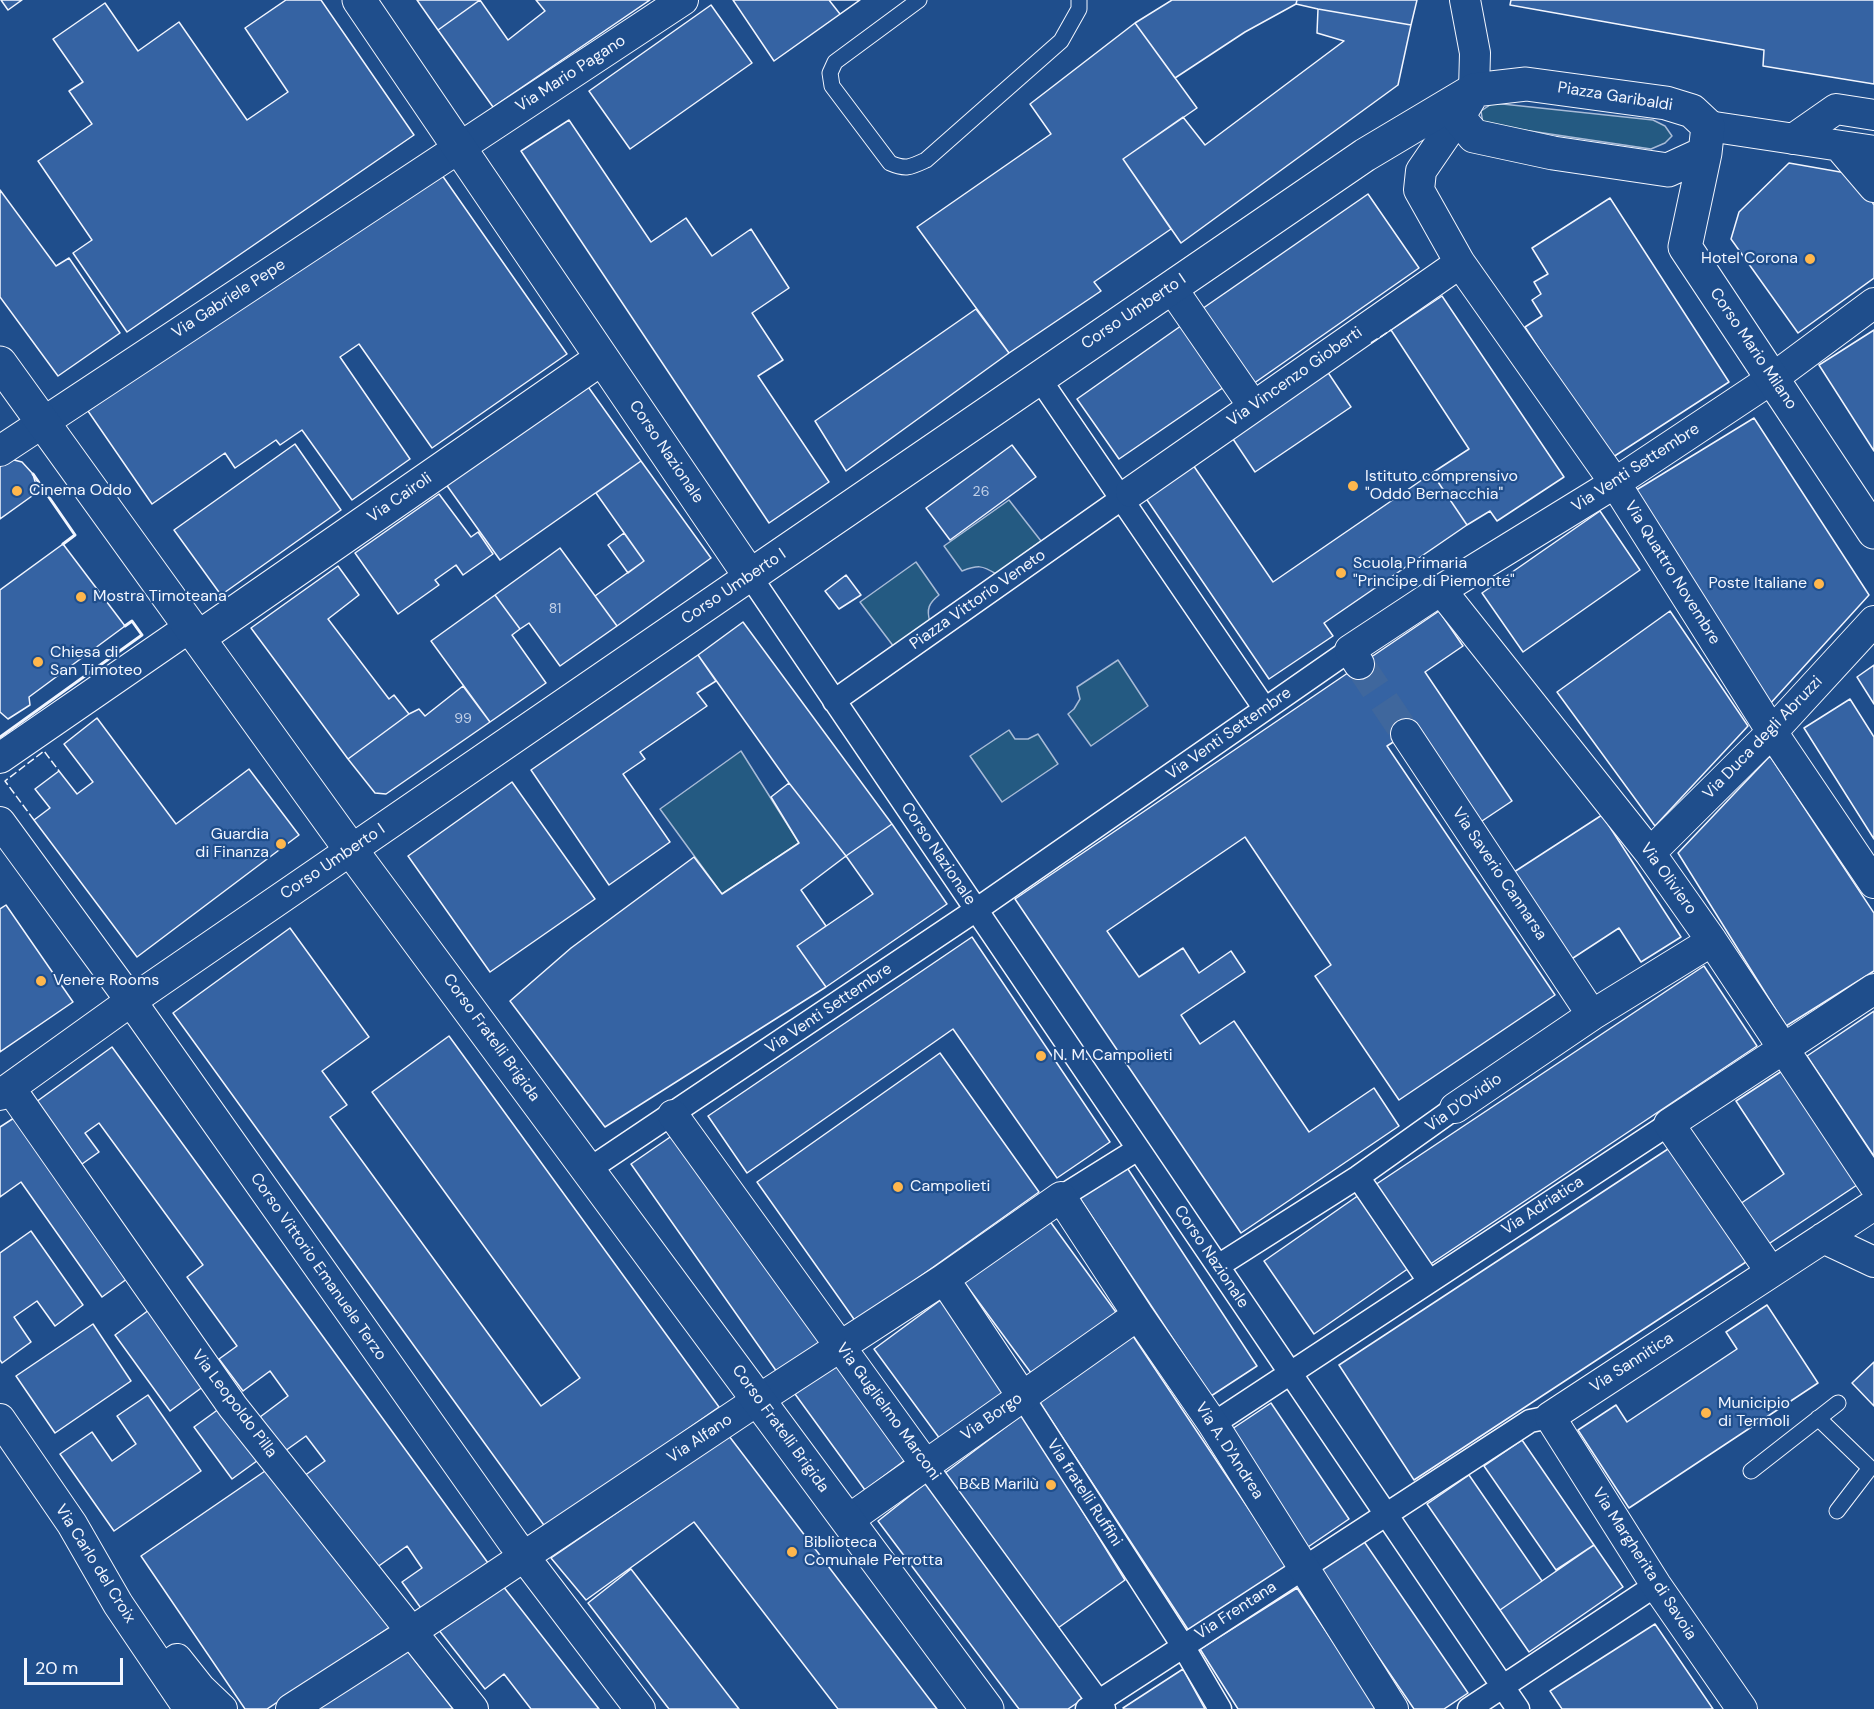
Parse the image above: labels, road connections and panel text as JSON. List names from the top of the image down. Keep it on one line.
{"streets":{"street":["Via Mario Pagano","Piazza Garibaldi","Via Gabriele Pepe","Corso Umberto I","Corso Mario Milano","Via Vincenzo Gioberti","Corso Nazionale","Via Venti Settembre","Via Cairoli","Via Quattro Novembre","Piazza Vittorio Veneto","Via Duca degli Abruzzi","Via Saverio Cannarsa","Via Oliviero","Corso Fratelli Brigida","Via D'Ovidio","Via Adriatica","Corso Vittorio Emanuele Terzo","Via Sannitica","Via Leopoldo Pilla","Via Guglielmo Marconi","Via Borgo","Via Alfano","Via A. D'Andrea","Via fratelli Ruffini","Via Carlo del Croix","Via Margherita di Savoia","Via Frentana"]},"crossings":[["Via Mario Pagano","Via Gabriele Pepe"],["Via Mario Pagano","Corso Nazionale"],["Piazza Garibaldi","Corso Umberto I"],["Piazza Garibaldi","Corso Mario Milano"],["Piazza Garibaldi","Via Quattro Novembre"],["Via Gabriele Pepe","Corso Nazionale"],["Via Gabriele Pepe","Corso Fratelli Brigida"],["Corso Umberto I","Corso Nazionale"],["Corso Umberto I","Via Quattro Novembre"],["Corso Umberto I","Corso Fratelli Brigida"],["Corso Umberto I","Corso Vittorio Emanuele Terzo"],["Corso Umberto I","Via Leopoldo Pilla"],["Corso Mario Milano","Via Venti Settembre"],["Via Vincenzo Gioberti","Via Quattro Novembre"],["Via Vincenzo Gioberti","Piazza Vittorio Veneto"],["Corso Nazionale","Via Venti Settembre"],["Corso Nazionale","Via Cairoli"],["Corso Nazionale","Piazza Vittorio Veneto"],["Corso Nazionale","Via D'Ovidio"],["Corso Nazionale","Via Adriatica"],["Corso Nazionale","Via Sannitica"],["Corso Nazionale","Via Alfano"],["Corso Nazionale","Via Frentana"],["Via Venti Settembre","Via Quattro Novembre"],["Via Venti Settembre","Via Oliviero"],["Via Venti Settembre","Corso Fratelli Brigida"],["Via Venti Settembre","Via Guglielmo Marconi"],["Via Cairoli","Corso Fratelli Brigida"],["Via Quattro Novembre","Via Duca degli Abruzzi"],["Via Duca degli Abruzzi","Via Oliviero"],["Via Saverio Cannarsa","Via D'Ovidio"],["Via Oliviero","Via D'Ovidio"],["Via Oliviero","Via Adriatica"],["Corso Fratelli Brigida","Via Borgo"],["Corso Fratelli Brigida","Via Alfano"],["Via Adriatica","Via A. D'Andrea"],["Corso Vittorio Emanuele Terzo","Via Alfano"],["Via Sannitica","Via Margherita di Savoia"],["Via Sannitica","Via Frentana"],["Via Leopoldo Pilla","Via Alfano"],["Via Guglielmo Marconi","Via Borgo"],["Via Guglielmo Marconi","Via Alfano"],["Via Guglielmo Marconi","Via Frentana"],["Via Borgo","Via A. D'Andrea"],["Via Borgo","Via fratelli Ruffini"],["Via Alfano","Via A. D'Andrea"],["Via Alfano","Via fratelli Ruffini"],["Via A. D'Andrea","Via Frentana"],["Via fratelli Ruffini","Via Frentana"]],"places":["Hotel Corona","Istituto comprensivo \"Oddo Bernacchia\"","Cinema Oddo","Scuola Primaria \"Principe di Piemonte\"","Poste Italiane","Mostra Timoteana","Chiesa di San Timoteo","Guardia di Finanza","Venere Rooms","N. M. Campolieti","Campolieti","Municipio di Termoli","B&B Marilù","Biblioteca Comunale Perrotta"],"house_numbers":["26","81","99"],"scale_bar":"20 m"}
